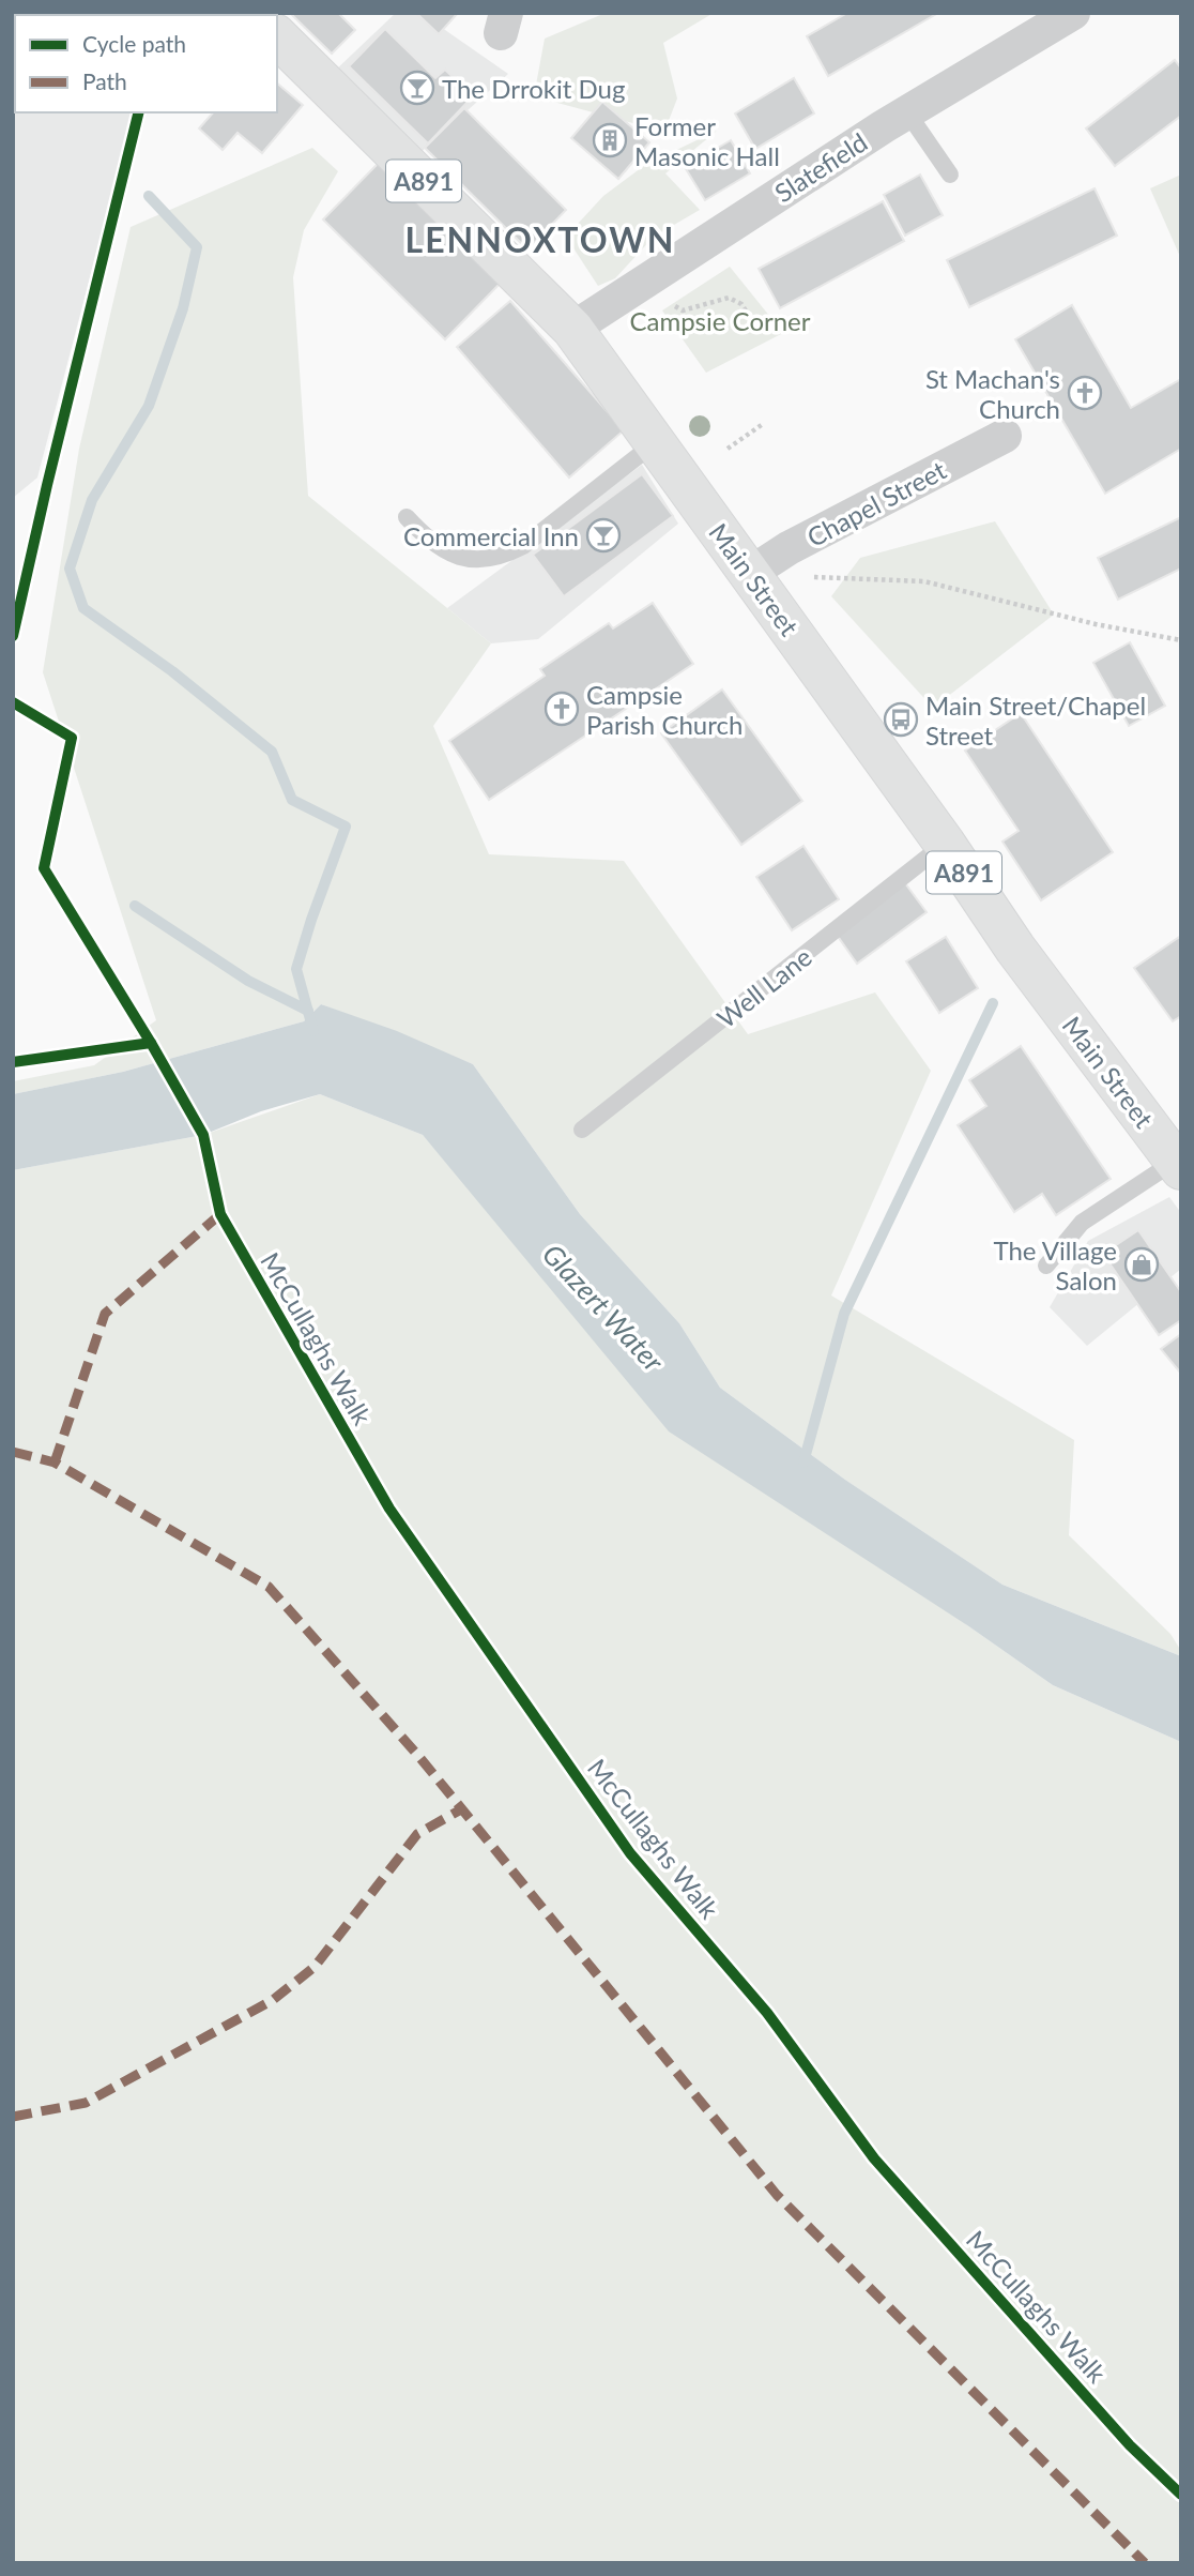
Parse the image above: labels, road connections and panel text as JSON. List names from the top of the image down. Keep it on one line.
{"streets":{"main road":["A891","Main Street"],"street":["Slatefield","Chapel Street"],"lane":["Well Lane"],"cycle path":["McCullaghs Walk"]},"crossings":[["Slatefield","Main Street"],["Chapel Street","Main Street"],["Main Street","Well Lane"]],"districts":["LENNOXTOWN"],"water":["Glazert Water"],"parks":["Campsie Corner"],"places":{"bar":["The Drrokit Dug","Commercial Inn"],"building":["Former Masonic Hall"],"church":["St Machan's Church","Campsie Parish Church"],"bus stop":["Main Street/Chapel Street"],"shop":["The Village Salon"]},"legend":["Cycle path","Path"]}
